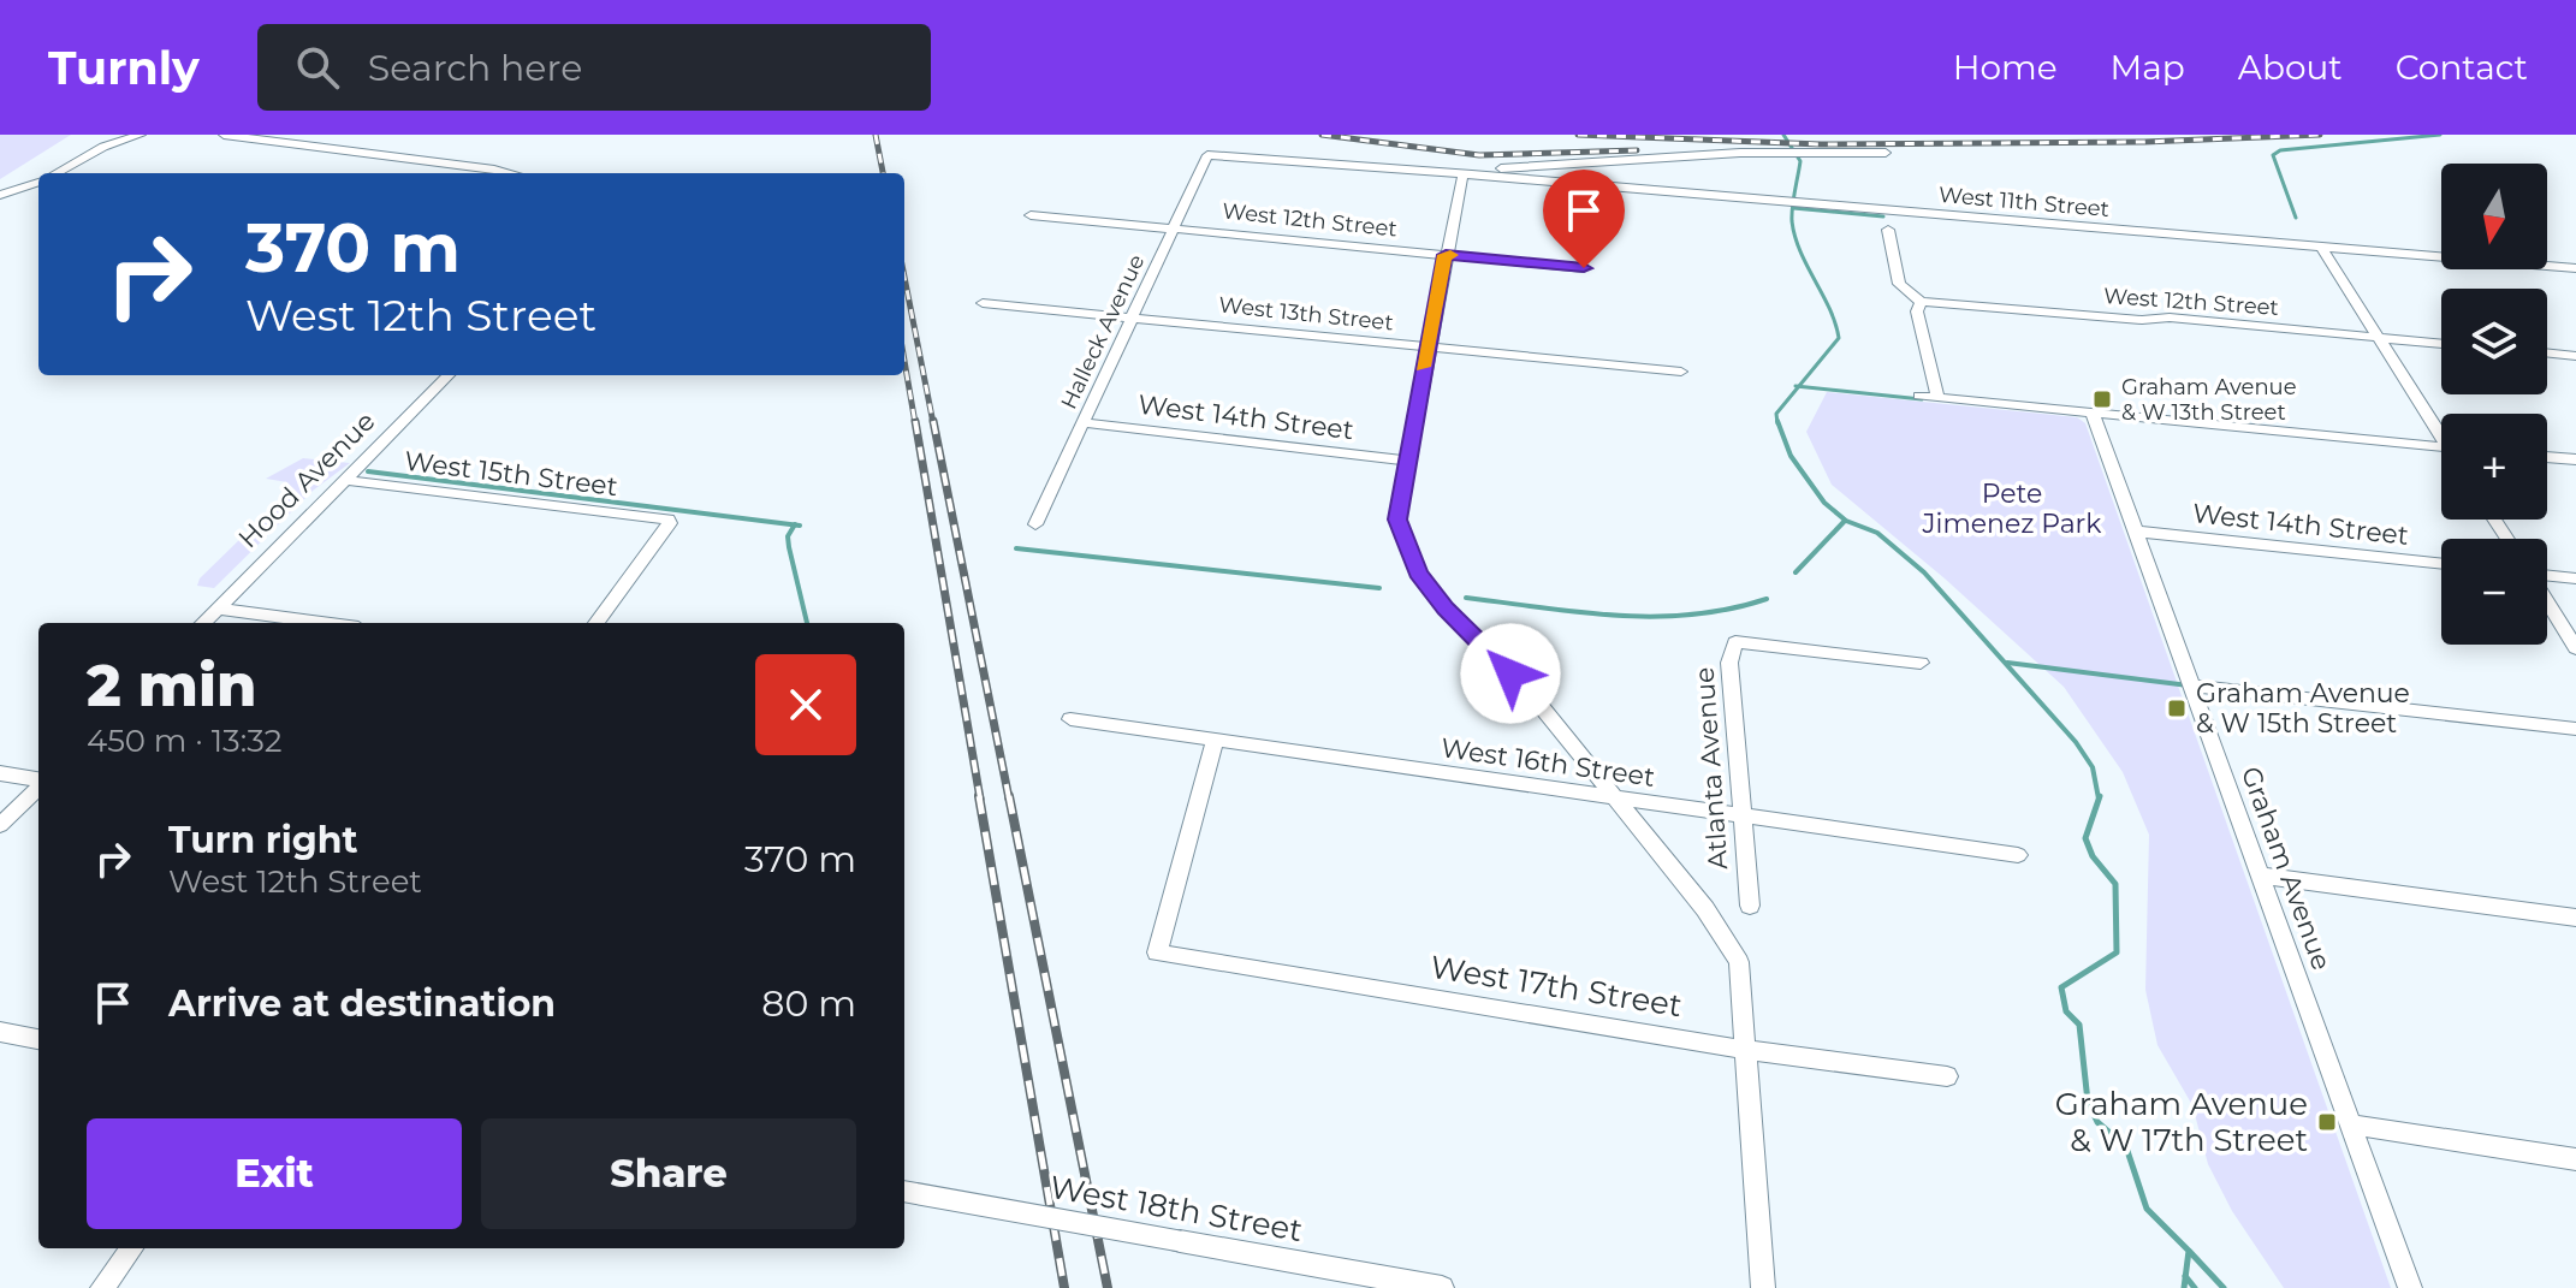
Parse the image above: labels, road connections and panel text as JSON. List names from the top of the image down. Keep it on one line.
{"streets":{"street":["West 11th Street","West 12th Street","West 13th Street","Halleck Avenue","West 14th Street","West 15th Street","Hood Avenue","West 16th Street","Atlanta Avenue","Graham Avenue","West 17th Street","West 18th Street"]},"crossings":[["West 11th Street","Halleck Avenue"],["West 12th Street","Halleck Avenue"],["West 13th Street","Halleck Avenue"],["Halleck Avenue","West 14th Street"],["West 14th Street","Graham Avenue"],["West 15th Street","Hood Avenue"],["West 16th Street","Atlanta Avenue"],["West 16th Street","West 17th Street"]],"parks":["Pete Jimenez Park"],"places":{"transit":["Graham Avenue & W 13th Street","Graham Avenue & W 15th Street","Graham Avenue & W 17th Street"]},"north":"bottom","page":{"header":"Turnly","search":"Search here","nav":["Home","Map","About","Contact"],"map_buttons":["+","−"],"turn":["370 m","West 12th Street"],"heading":["2 min","450 m · 13:32"],"list":[{"name":"Turn right","note":"West 12th Street","value":"370 m"},{"name":"Arrive at destination","value":"80 m"}],"buttons":["Exit","Share"]}}
